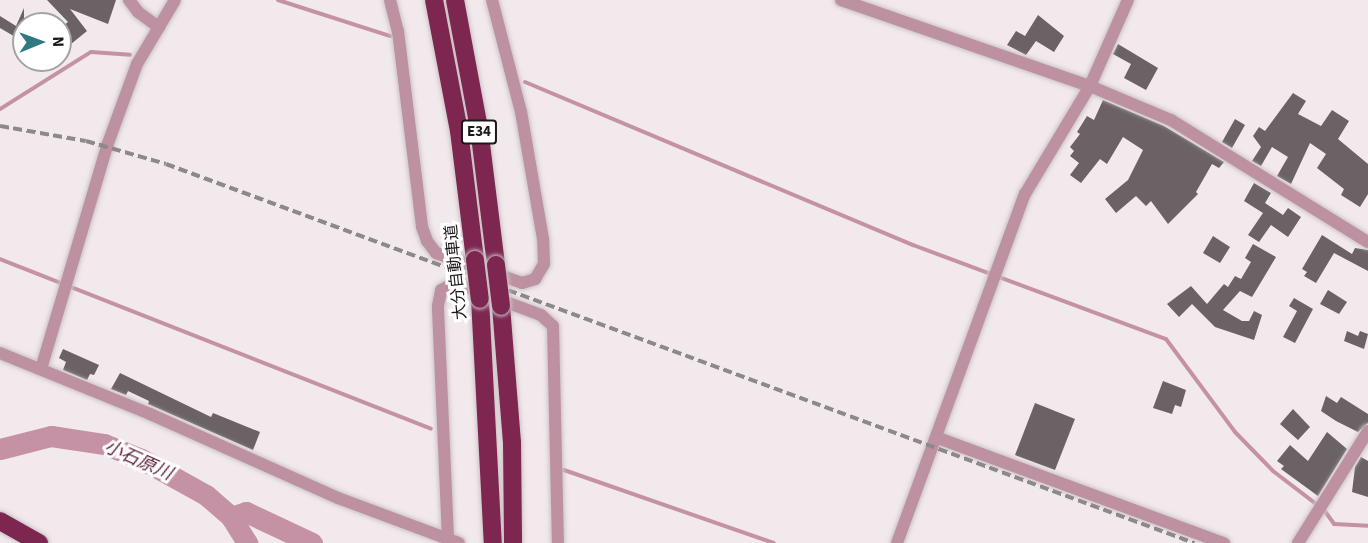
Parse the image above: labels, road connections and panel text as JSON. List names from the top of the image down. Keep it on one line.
{"streets":{"highway":["E34","大分自動車道"]},"water":["小石原川"],"north":"right"}
